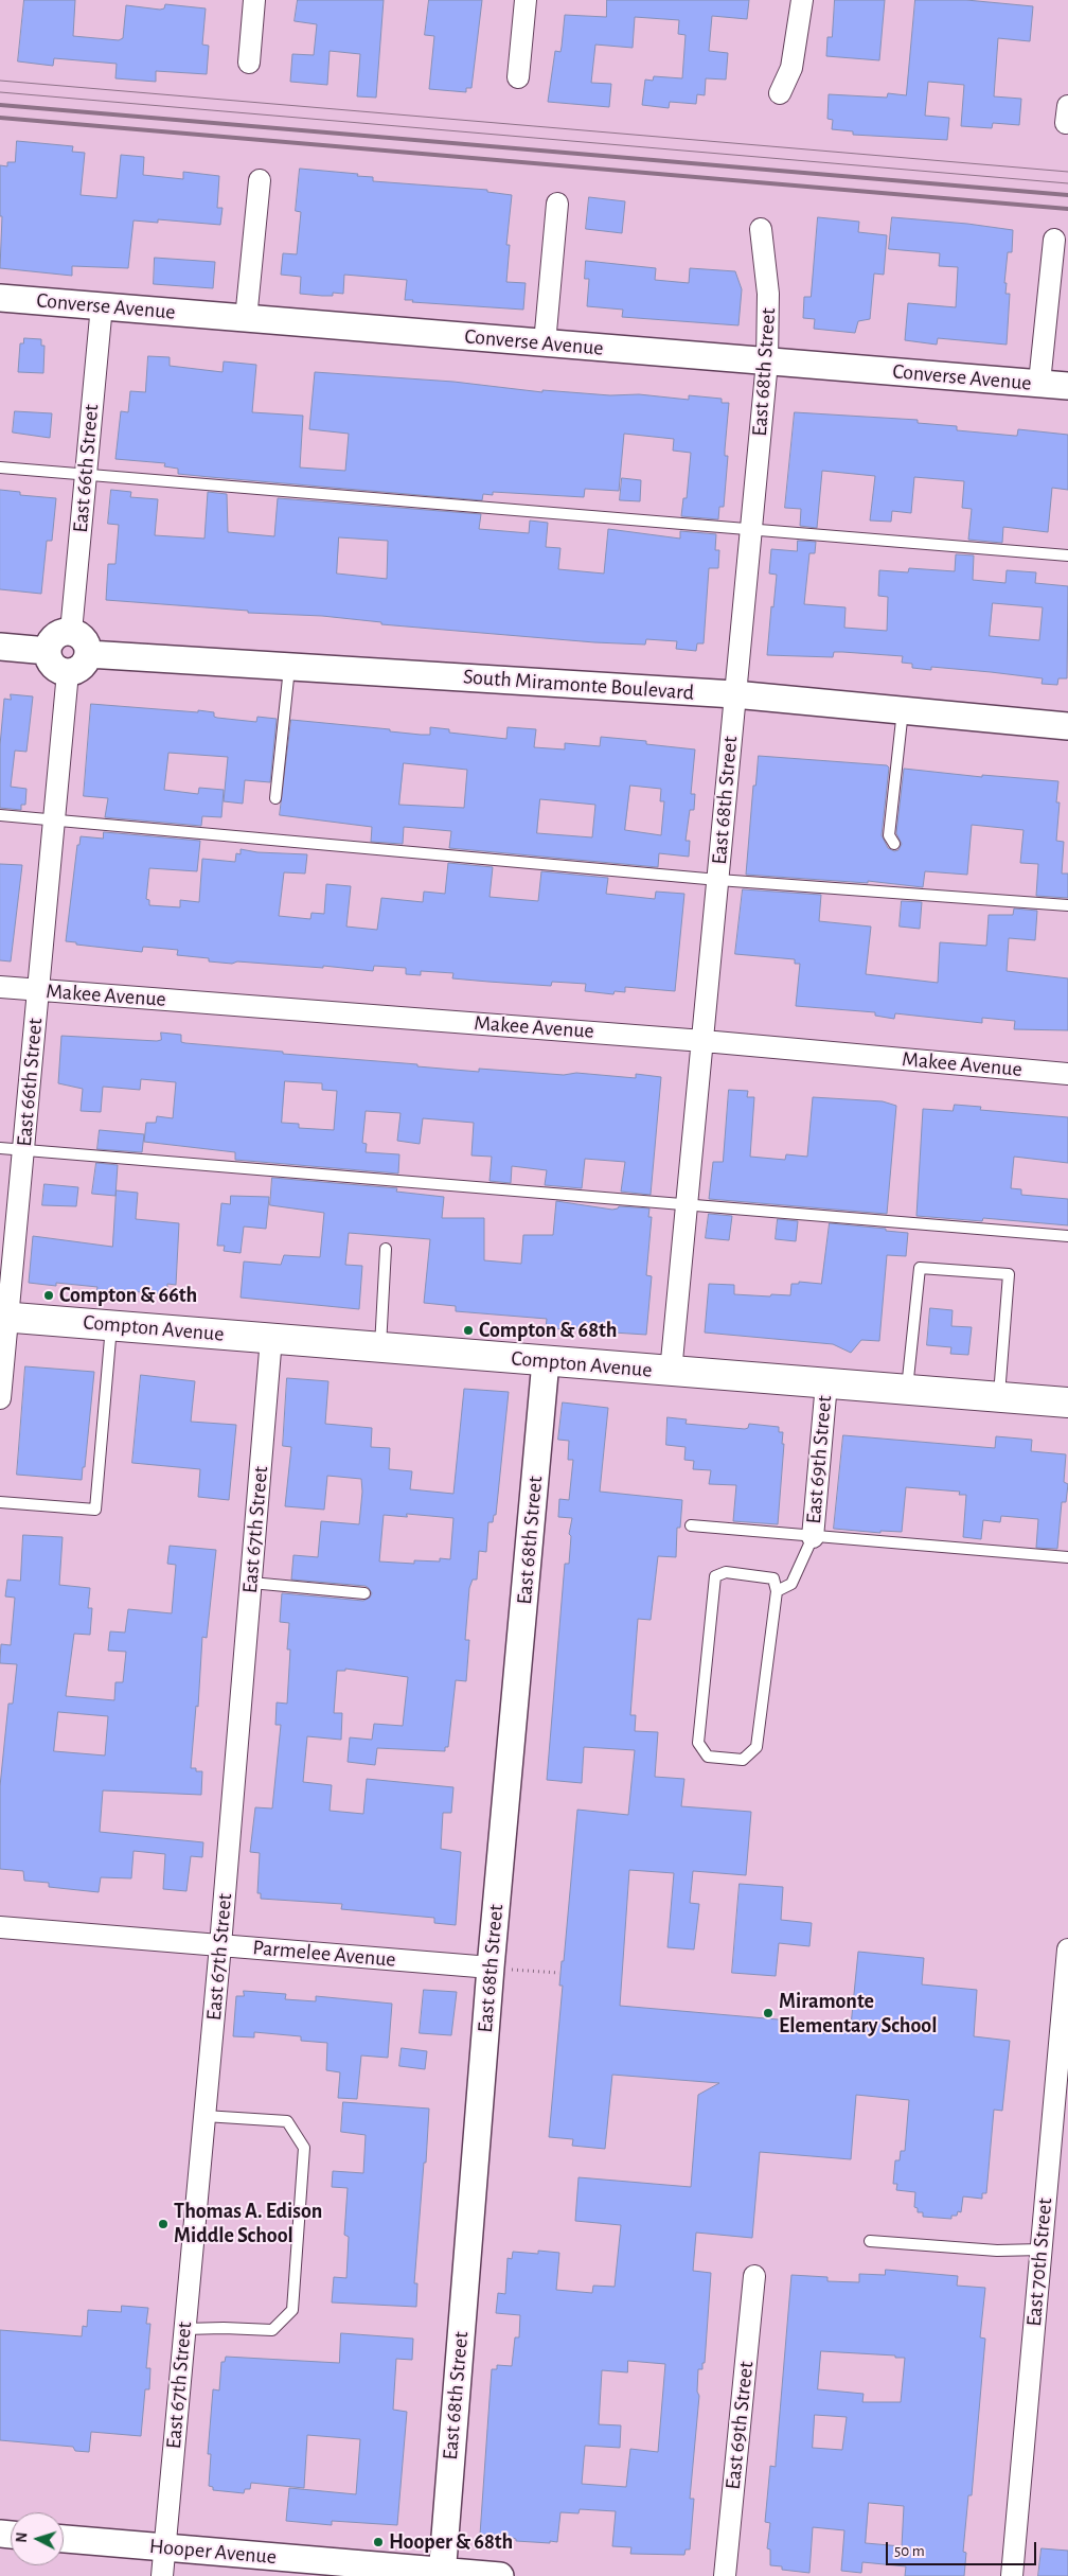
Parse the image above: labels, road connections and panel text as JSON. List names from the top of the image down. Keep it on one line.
{"streets":{"main road":["Compton Avenue"],"street":["Converse Avenue","East 68th Street","East 66th Street","South Miramonte Boulevard","Makee Avenue","East 69th Street","East 67th Street","Parmelee Avenue","East 70th Street","Hooper Avenue"]},"crossings":[["Converse Avenue","East 68th Street"],["Converse Avenue","East 66th Street"],["East 68th Street","South Miramonte Boulevard"],["East 68th Street","Makee Avenue"],["East 68th Street","Compton Avenue"],["East 68th Street","Parmelee Avenue"],["East 68th Street","Hooper Avenue"],["East 66th Street","South Miramonte Boulevard"],["East 66th Street","Makee Avenue"],["East 66th Street","Compton Avenue"],["Compton Avenue","East 69th Street"],["Compton Avenue","East 67th Street"],["East 67th Street","Parmelee Avenue"],["East 67th Street","Hooper Avenue"]],"places":["Compton & 66th","Compton & 68th","Miramonte Elementary School","Thomas A. Edison Middle School","Hooper & 68th"],"scale_bar":"50 m","north":"left"}
